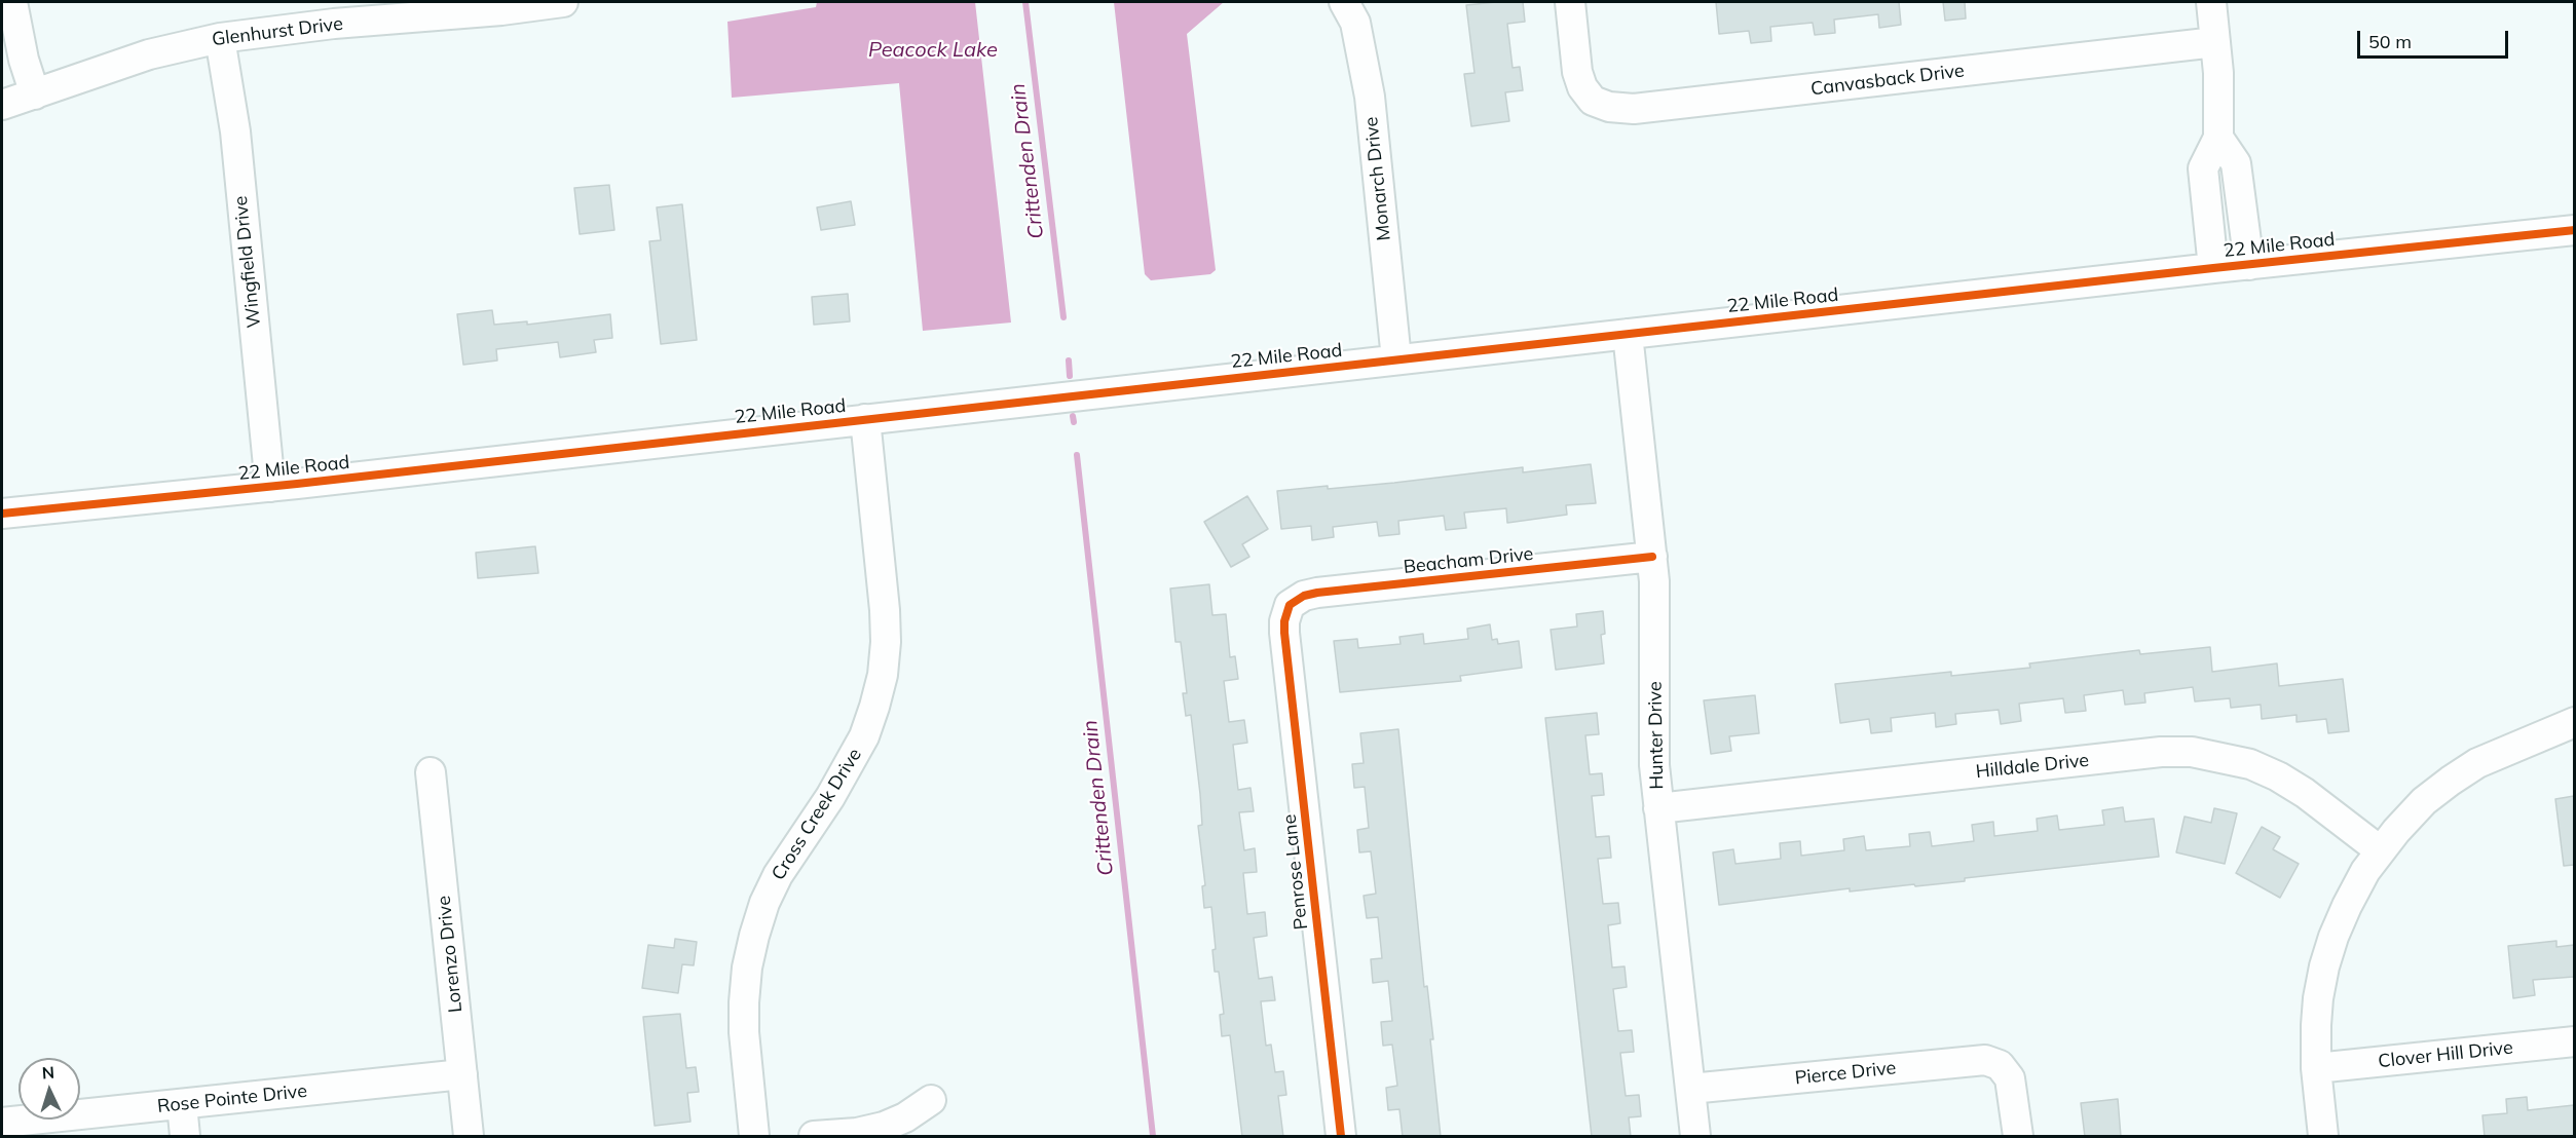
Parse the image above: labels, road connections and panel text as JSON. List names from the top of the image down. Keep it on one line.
{"streets":{"street":["Glenhurst Drive","Canvasback Drive","Monarch Drive","22 Mile Road","Wingfield Drive","Beacham Drive","Hunter Drive","Hilldale Drive","Cross Creek Drive","Penrose Lane","Lorenzo Drive","Clover Hill Drive","Pierce Drive","Rose Pointe Drive"]},"crossings":[["Glenhurst Drive","Wingfield Drive"],["Monarch Drive","22 Mile Road"],["22 Mile Road","Wingfield Drive"],["22 Mile Road","Hunter Drive"],["22 Mile Road","Cross Creek Drive"],["Beacham Drive","Hunter Drive"],["Beacham Drive","Penrose Lane"],["Hunter Drive","Hilldale Drive"],["Hunter Drive","Pierce Drive"],["Lorenzo Drive","Rose Pointe Drive"]],"water":["Peacock Lake","Crittenden Drain"],"scale_bar":"50 m","north":"top"}
